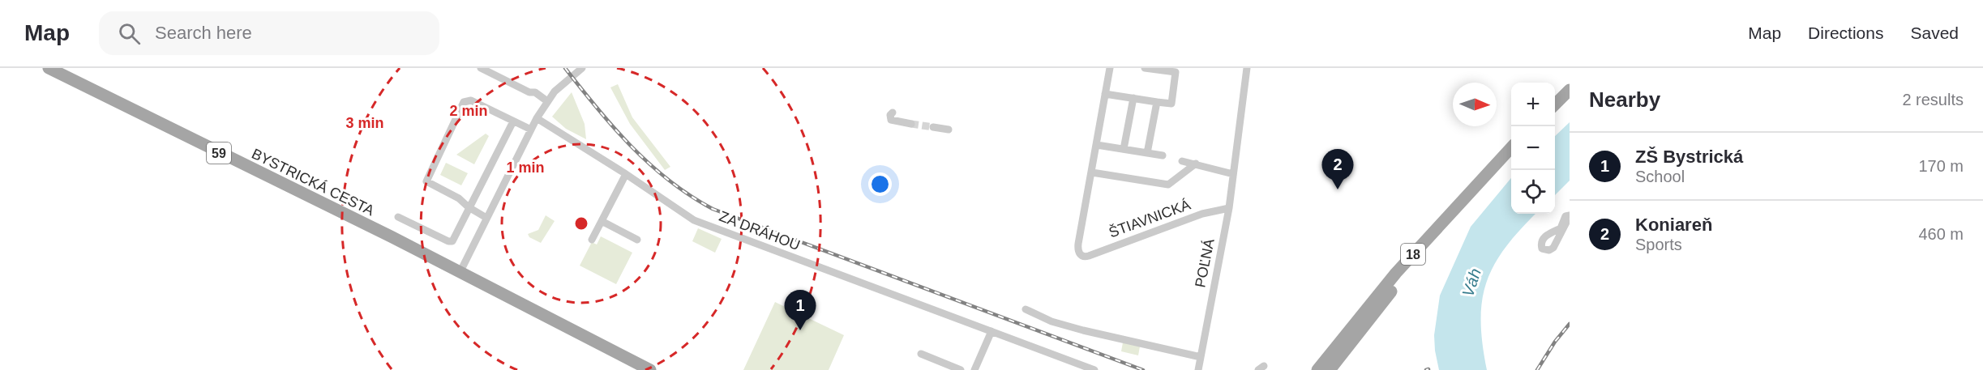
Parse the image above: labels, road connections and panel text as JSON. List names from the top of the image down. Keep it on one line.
{"streets":{"main road":["59","BYSTRICKÁ CESTA","18"],"street":["ŠTIAVNICKÁ","ZA DRÁHOU","POĽNÁ"]},"crossings":[["ŠTIAVNICKÁ","POĽNÁ"]],"water":["Váh"],"north":"right","page":{"header":"Map","search":"Search here","nav":["Map","Directions","Saved"],"heading":["Nearby","2 results"],"map_buttons":["+","−"],"list":[{"mark":"1","name":"ZŠ Bystrická","note":"School","value":"170 m"},{"mark":"2","name":"Koniareň","note":"Sports","value":"460 m"}],"pins":["2","1"]},"rings":["2 min","3 min","1 min"]}
